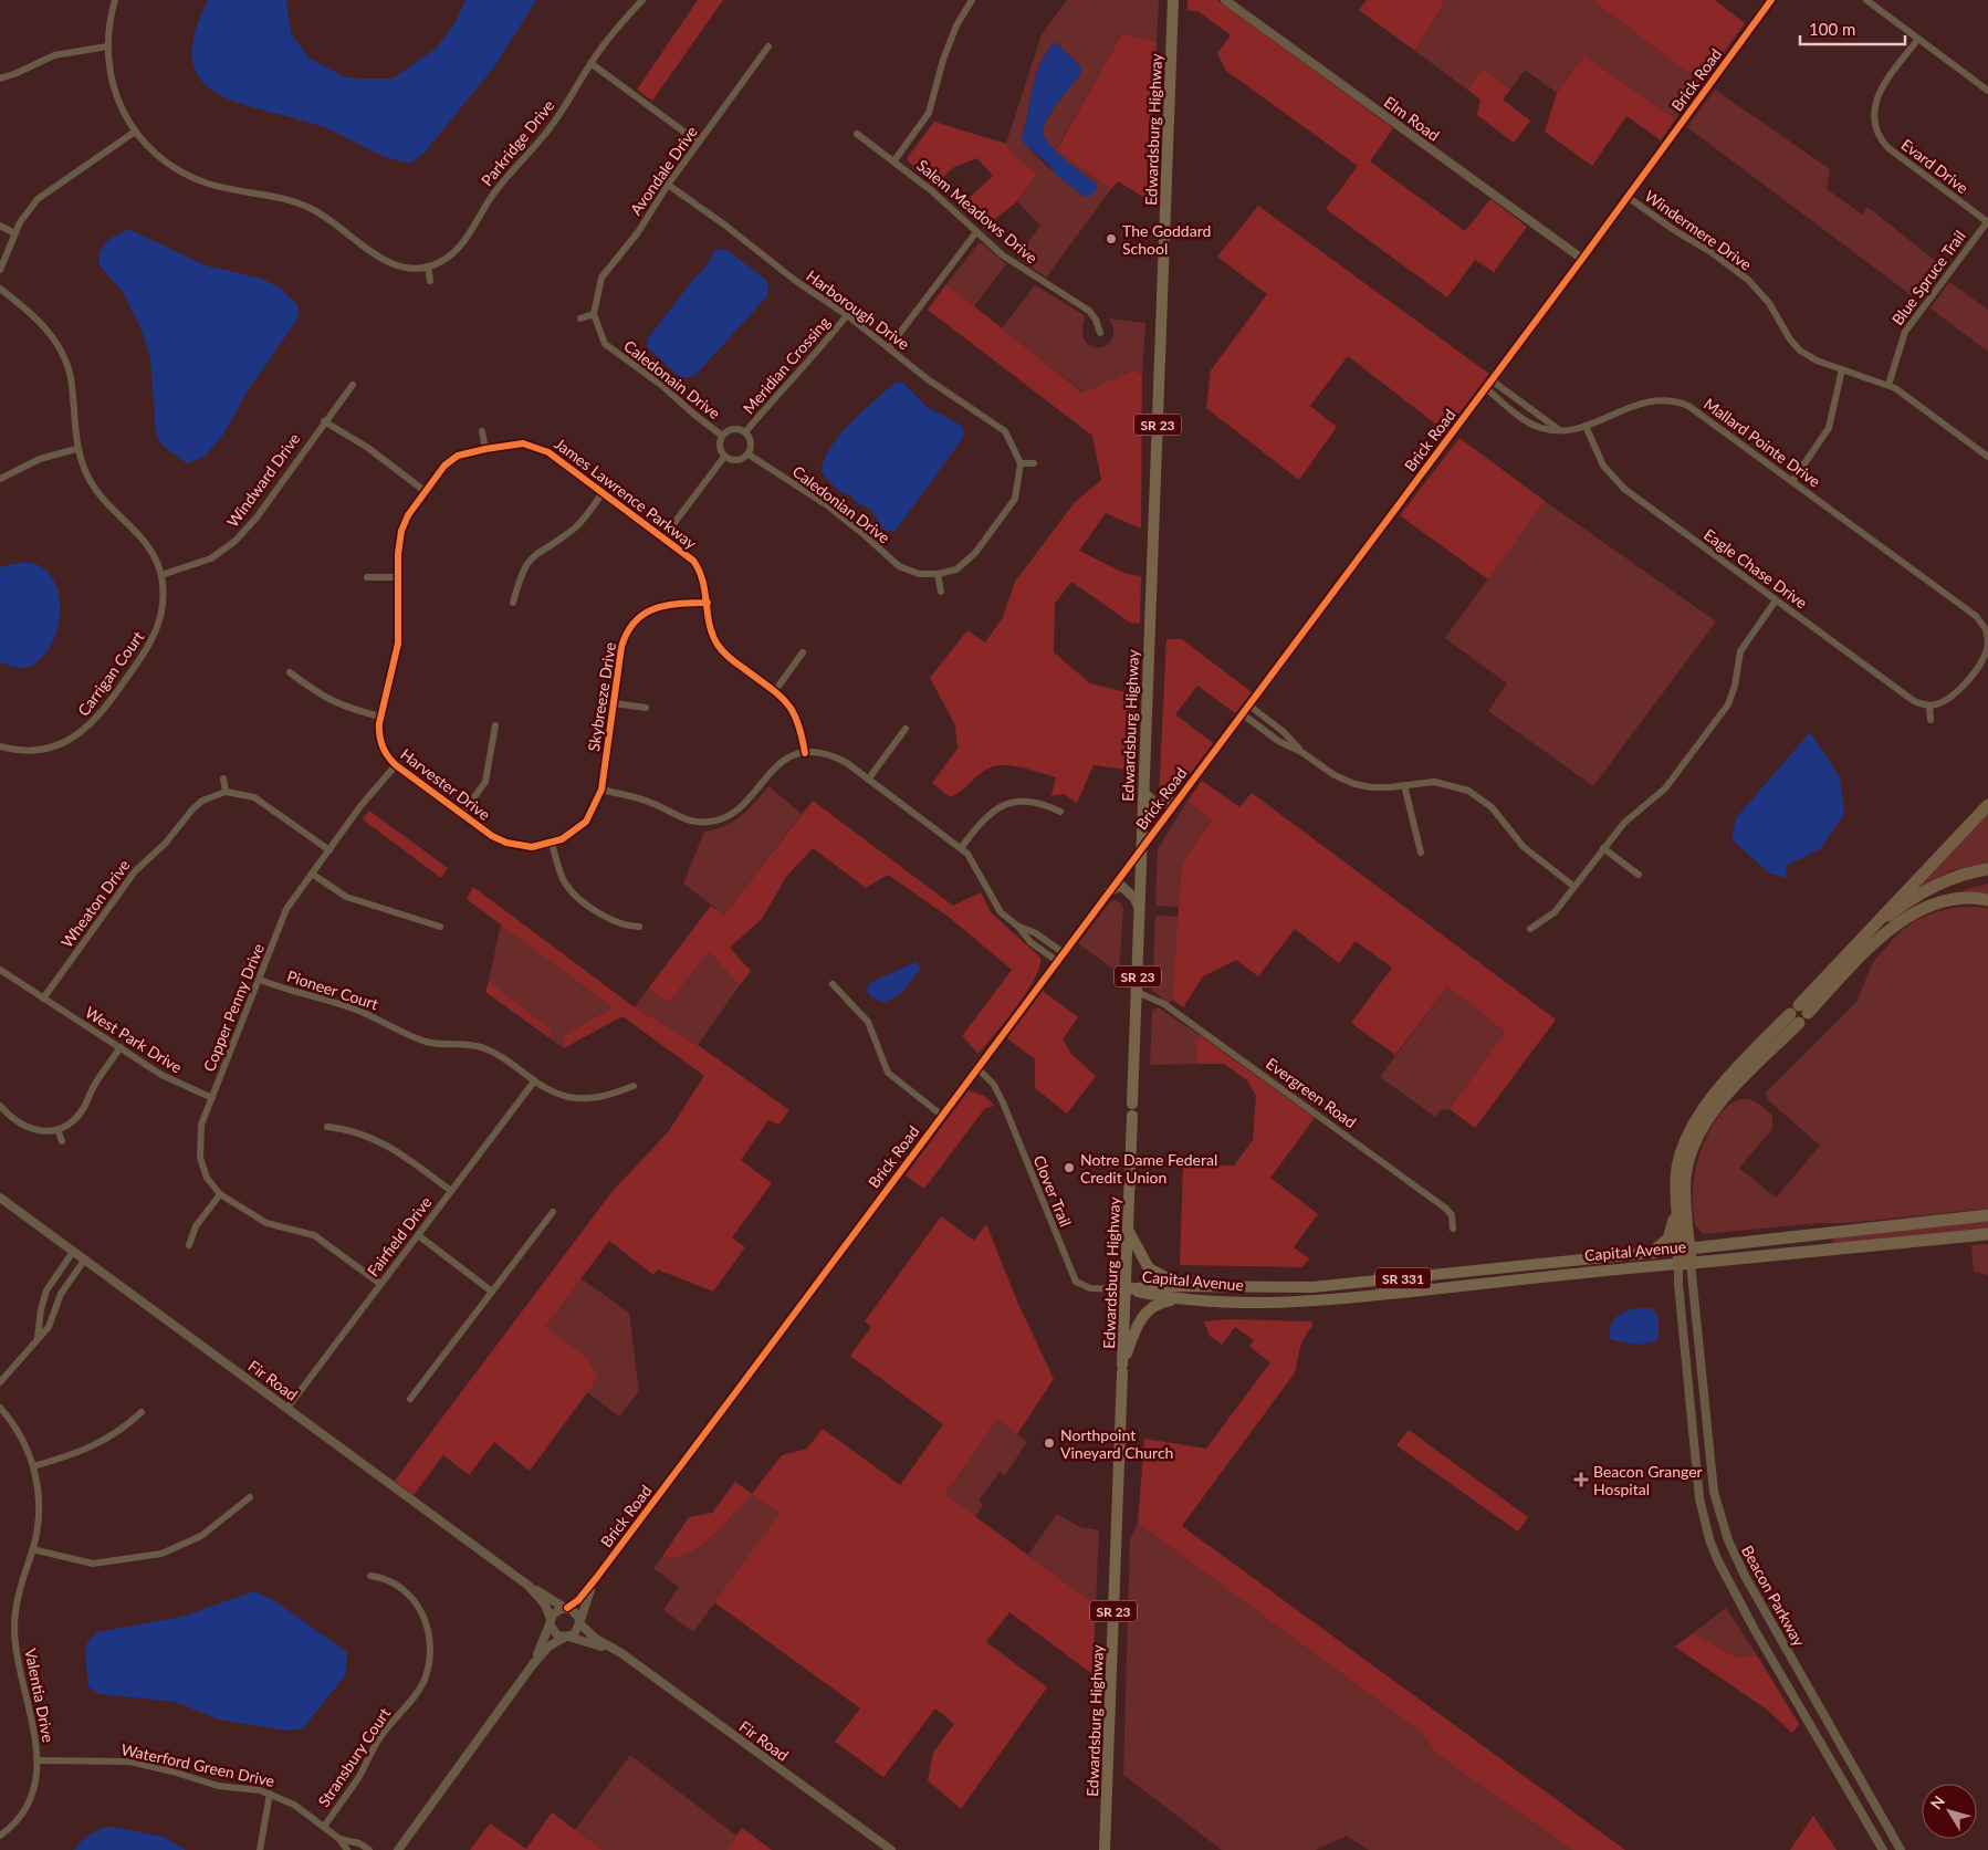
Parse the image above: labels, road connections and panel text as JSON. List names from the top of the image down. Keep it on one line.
{"streets":{"highway":["Capital Avenue","SR 331"],"main road":["Edwardsburg Highway","SR 23"],"street":["Brick Road","Elm Road","Parkridge Drive","Evard Drive","Avondale Drive","Salem Meadows Drive","Windermere Drive","Blue Spruce Trail","Harborough Drive","Meridian Crossing","Caledonain Drive","Mallard Pointe Drive","Windward Drive","James Lawrence Parkway","Caledonian Drive","Eagle Chase Drive","Carrigan Court","Skybreeze Drive","Harvester Drive","Wheaton Drive","Pioneer Court","Copper Penny Drive","West Park Drive","Evergreen Road","Clover Trail","Fairfield Drive","Fir Road","Beacon Parkway","Valentia Drive","Stransbury Court","Waterford Green Drive"]},"crossings":[["Brick Road","Elm Road"],["Brick Road","Edwardsburg Highway"],["Brick Road","Windermere Drive"],["Brick Road","Mallard Pointe Drive"],["Brick Road","Clover Trail"],["Brick Road","Fir Road"],["Edwardsburg Highway","Evergreen Road"],["Edwardsburg Highway","Clover Trail"],["Edwardsburg Highway","Capital Avenue"],["Evard Drive","Blue Spruce Trail"],["Avondale Drive","Harborough Drive"],["Avondale Drive","Caledonain Drive"],["Windermere Drive","Blue Spruce Trail"],["Harborough Drive","Meridian Crossing"],["Meridian Crossing","Caledonain Drive"],["Meridian Crossing","Caledonian Drive"],["Caledonain Drive","Caledonian Drive"],["Mallard Pointe Drive","Eagle Chase Drive"],["Windward Drive","Carrigan Court"],["James Lawrence Parkway","Skybreeze Drive"],["James Lawrence Parkway","Harvester Drive"],["Skybreeze Drive","Harvester Drive"],["Harvester Drive","Copper Penny Drive"],["Wheaton Drive","West Park Drive"],["Pioneer Court","Copper Penny Drive"],["Pioneer Court","Fairfield Drive"],["Copper Penny Drive","West Park Drive"],["Clover Trail","Capital Avenue"],["Fairfield Drive","Fir Road"],["Capital Avenue","Beacon Parkway"],["Valentia Drive","Waterford Green Drive"],["Stransbury Court","Waterford Green Drive"]],"places":{"other":["The Goddard School","Notre Dame Federal Credit Union","Northpoint Vineyard Church"],"health":["Beacon Granger Hospital"]},"scale_bar":"100 m","north":"top left"}
